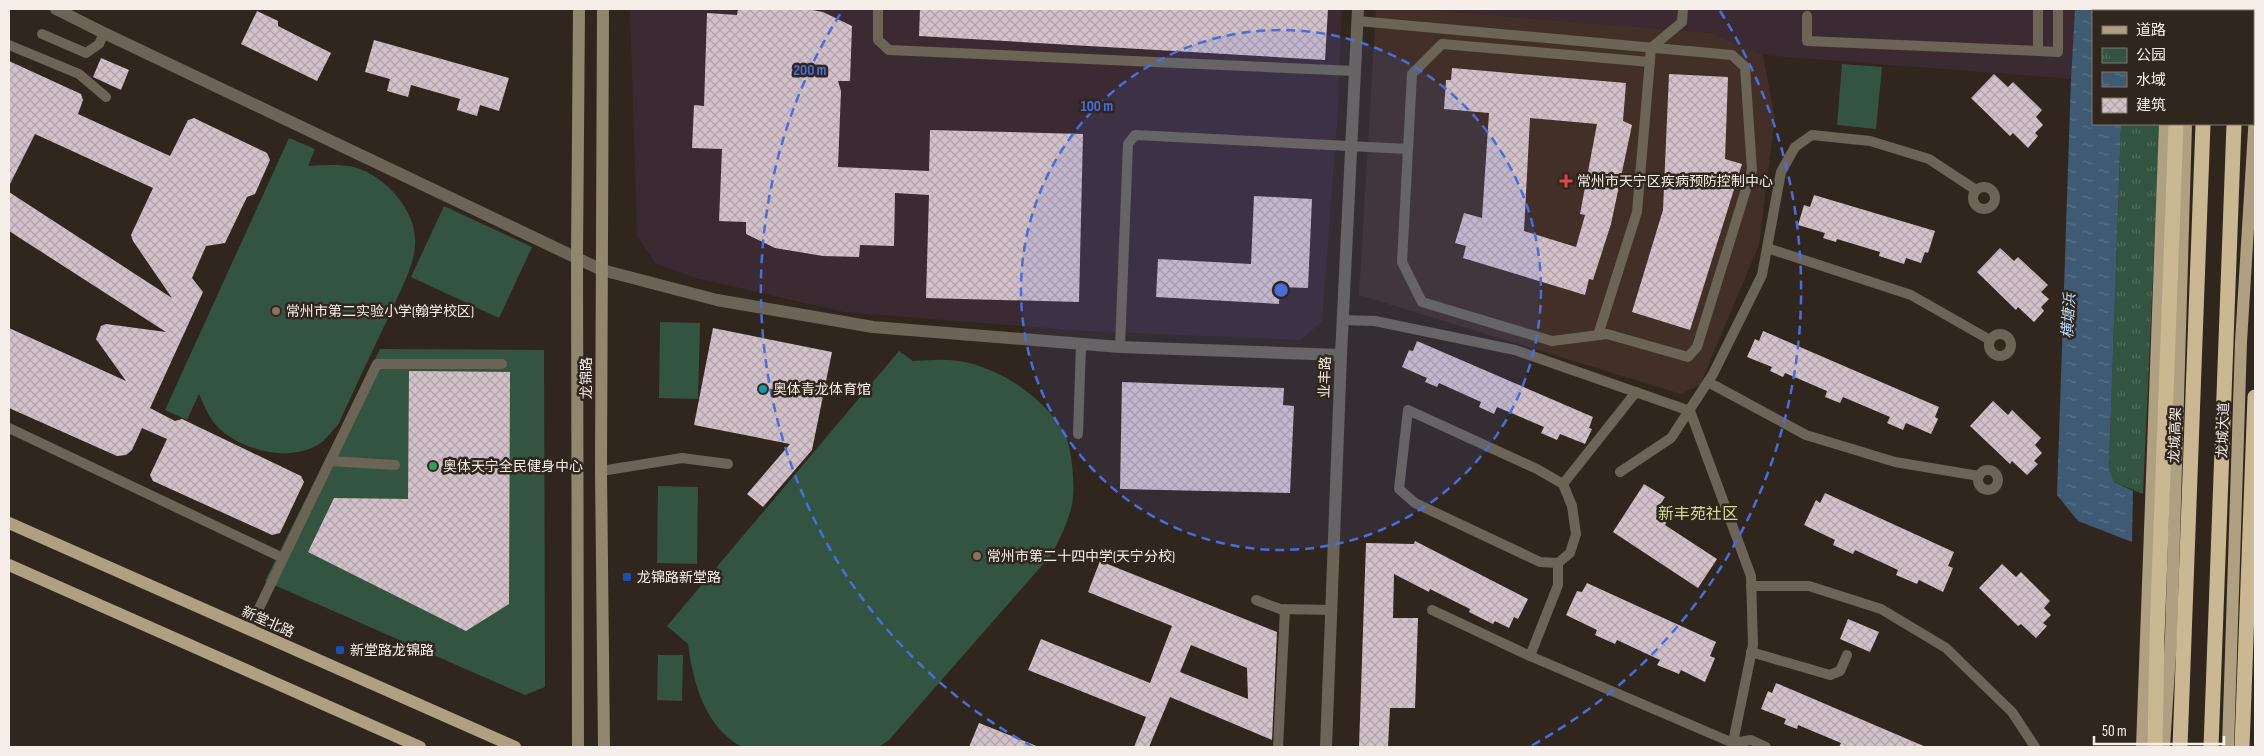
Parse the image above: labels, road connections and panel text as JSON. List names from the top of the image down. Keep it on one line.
{"streets":{"highway":["龙城高架"],"main road":["龙锦路","龙城大道","新堂北路"],"street":["业丰路"]},"districts":["新丰苑社区"],"water":["横塘浜"],"places":{"health":["常州市天宁区疾病预防控制中心"],"other":["常州市第二实验小学(翰学校区)","奥体青龙体育馆","奥体天宁全民健身中心","常州市第二十四中学(天宁分校)"],"transit":["龙锦路新堂路","新堂路龙锦路"]},"legend":["道路","公园","水域","建筑"],"scale_bar":"50 m","rings":["200 m","100 m"]}
